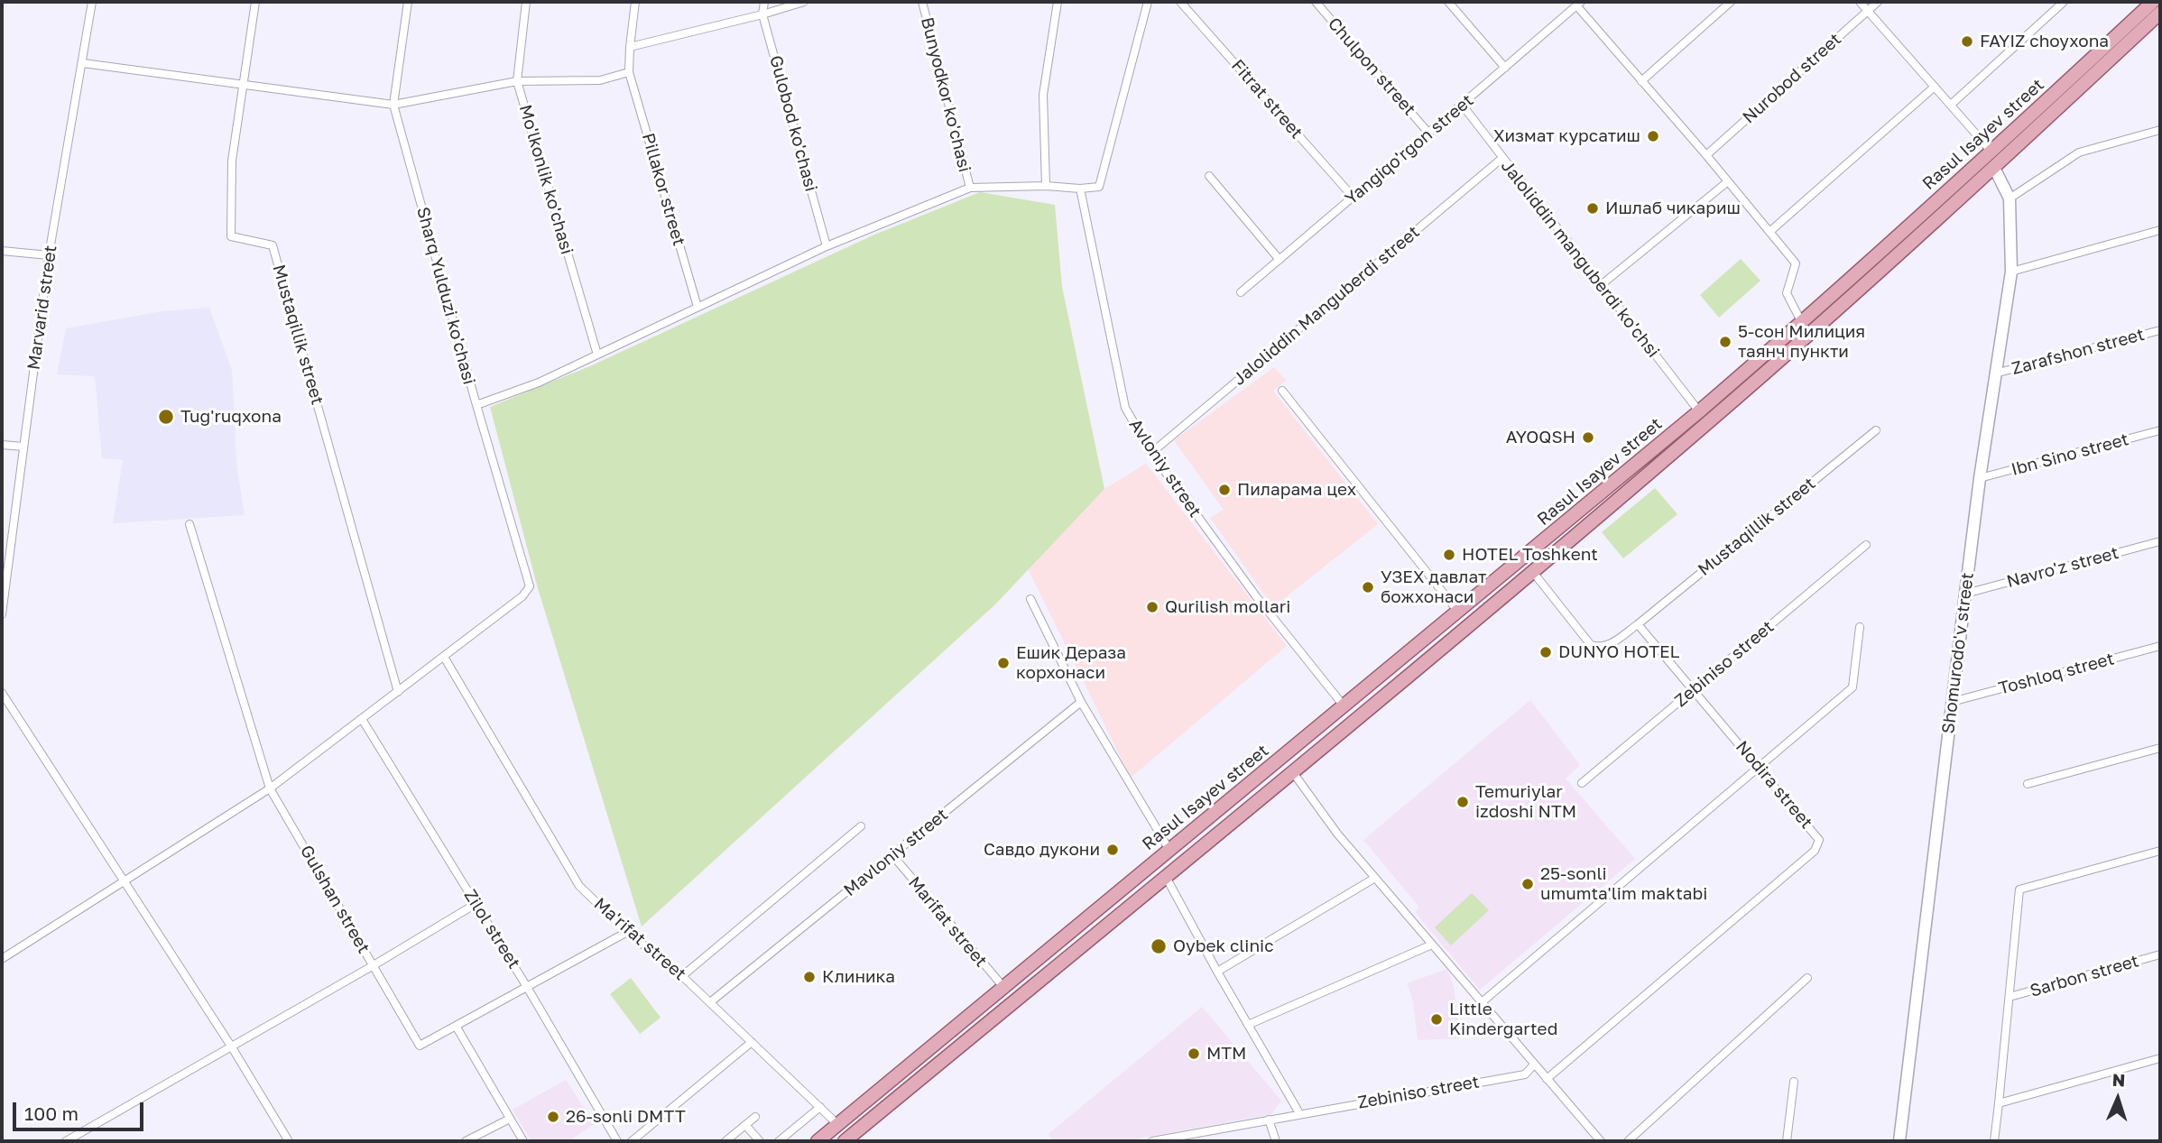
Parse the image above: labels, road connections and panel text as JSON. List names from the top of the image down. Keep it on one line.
{"streets":{"main road":["Rasul Isayev street"],"street":["Chulpon street","Nurobod street","Bunyodkor ko'chasi","Fitrat street","Gulobod ko'chasi","Yangiqo'rgon street","Mo'lkonlik ko'chasi","Pillakor street","Jaloliddin manguberdi ko'chsi","Sharq Yulduzi ko'chasi","Jaloliddin Manguberdi street","Marvarid street","Mustaqillik street","Zarafshon street","Ibn Sino street","Avloniy street","Navro'z street","Shomurodo'v street","Zebiniso street","Toshloq street","Nodira street","Mavloniy street","Gulshan street","Marifat street","Zilol street","Ma'rifat street","Sarbon street"]},"crossings":[["Chulpon street","Yangiqo'rgon street"],["Nurobod street","Yangiqo'rgon street"],["Fitrat street","Yangiqo'rgon street"],["Rasul Isayev street","Yangiqo'rgon street"],["Rasul Isayev street","Jaloliddin manguberdi ko'chsi"],["Rasul Isayev street","Avloniy street"],["Rasul Isayev street","Shomurodo'v street"],["Rasul Isayev street","Marifat street"],["Rasul Isayev street","Ma'rifat street"],["Yangiqo'rgon street","Jaloliddin manguberdi ko'chsi"],["Jaloliddin manguberdi ko'chsi","Jaloliddin Manguberdi street"],["Sharq Yulduzi ko'chasi","Ma'rifat street"],["Jaloliddin Manguberdi street","Avloniy street"],["Mustaqillik street","Nodira street"],["Zarafshon street","Shomurodo'v street"],["Ibn Sino street","Shomurodo'v street"],["Navro'z street","Shomurodo'v street"],["Shomurodo'v street","Toshloq street"],["Zebiniso street","Nodira street"],["Mavloniy street","Marifat street"],["Mavloniy street","Ma'rifat street"],["Gulshan street","Zilol street"],["Gulshan street","Ma'rifat street"]],"places":["FAYIZ choyxona","Хизмат курсатиш","Ишлаб чикариш","5-сон Милиция таянч пункти","Tug'ruqxona","AYOQSH","Пиларама цех","HOTEL Toshkent","УЗЕХ давлат божхонаси","Qurilish mollari","DUNYO HOTEL","Ешик Дераза корхонаси","Temuriylar izdoshi NTM","Савдо дукони","25-sonli umumta'lim maktabi","Oybek clinic","Клиника","Little Kindergarted","MTM","26-sonli DMTT"],"scale_bar":"100 m","north":"top"}
